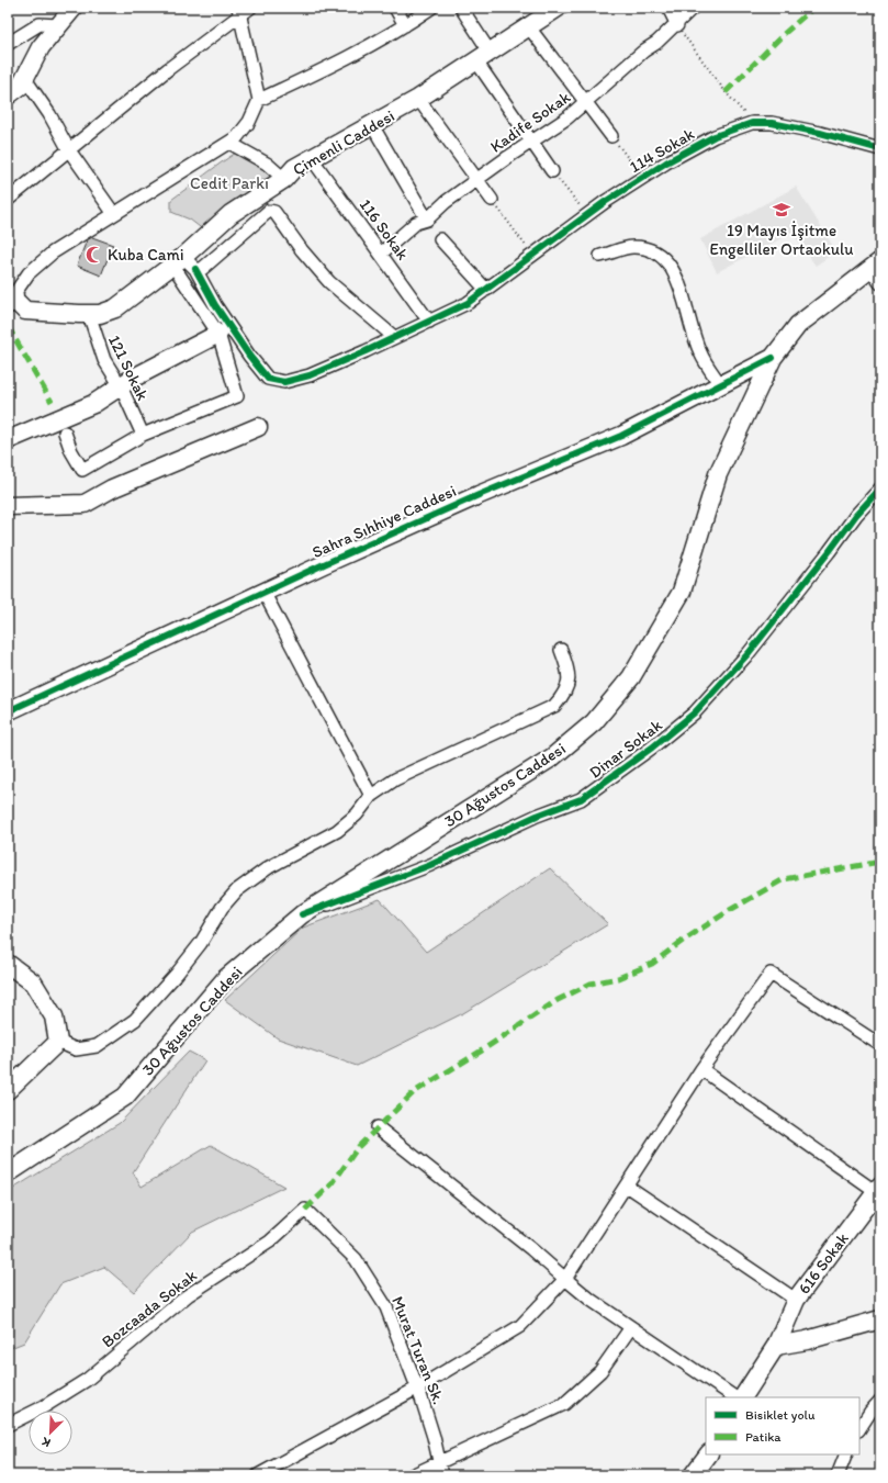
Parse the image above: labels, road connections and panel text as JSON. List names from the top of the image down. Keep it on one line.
{"streets":{"street":["Kadife Sokak","Çimenli Caddesi","114 Sokak","116 Sokak","121 Sokak","Sahra Sıhhiye Caddesi","Dinar Sokak","30 Ağustos Caddesi","616 Sokak","Bozcaada Sokak","Murat Turan Sk."]},"crossings":[["Kadife Sokak","116 Sokak"],["Çimenli Caddesi","114 Sokak"],["Çimenli Caddesi","116 Sokak"],["Çimenli Caddesi","121 Sokak"],["114 Sokak","116 Sokak"],["Sahra Sıhhiye Caddesi","30 Ağustos Caddesi"],["Dinar Sokak","30 Ağustos Caddesi"],["Bozcaada Sokak","Murat Turan Sk."]],"parks":["Cedit Parkı"],"places":{"school or university":["19 Mayıs İşitme Engelliler Ortaokulu"],"mosque":["Kuba Cami"]},"legend":["Bisiklet yolu","Patika"],"north":"bottom left"}
